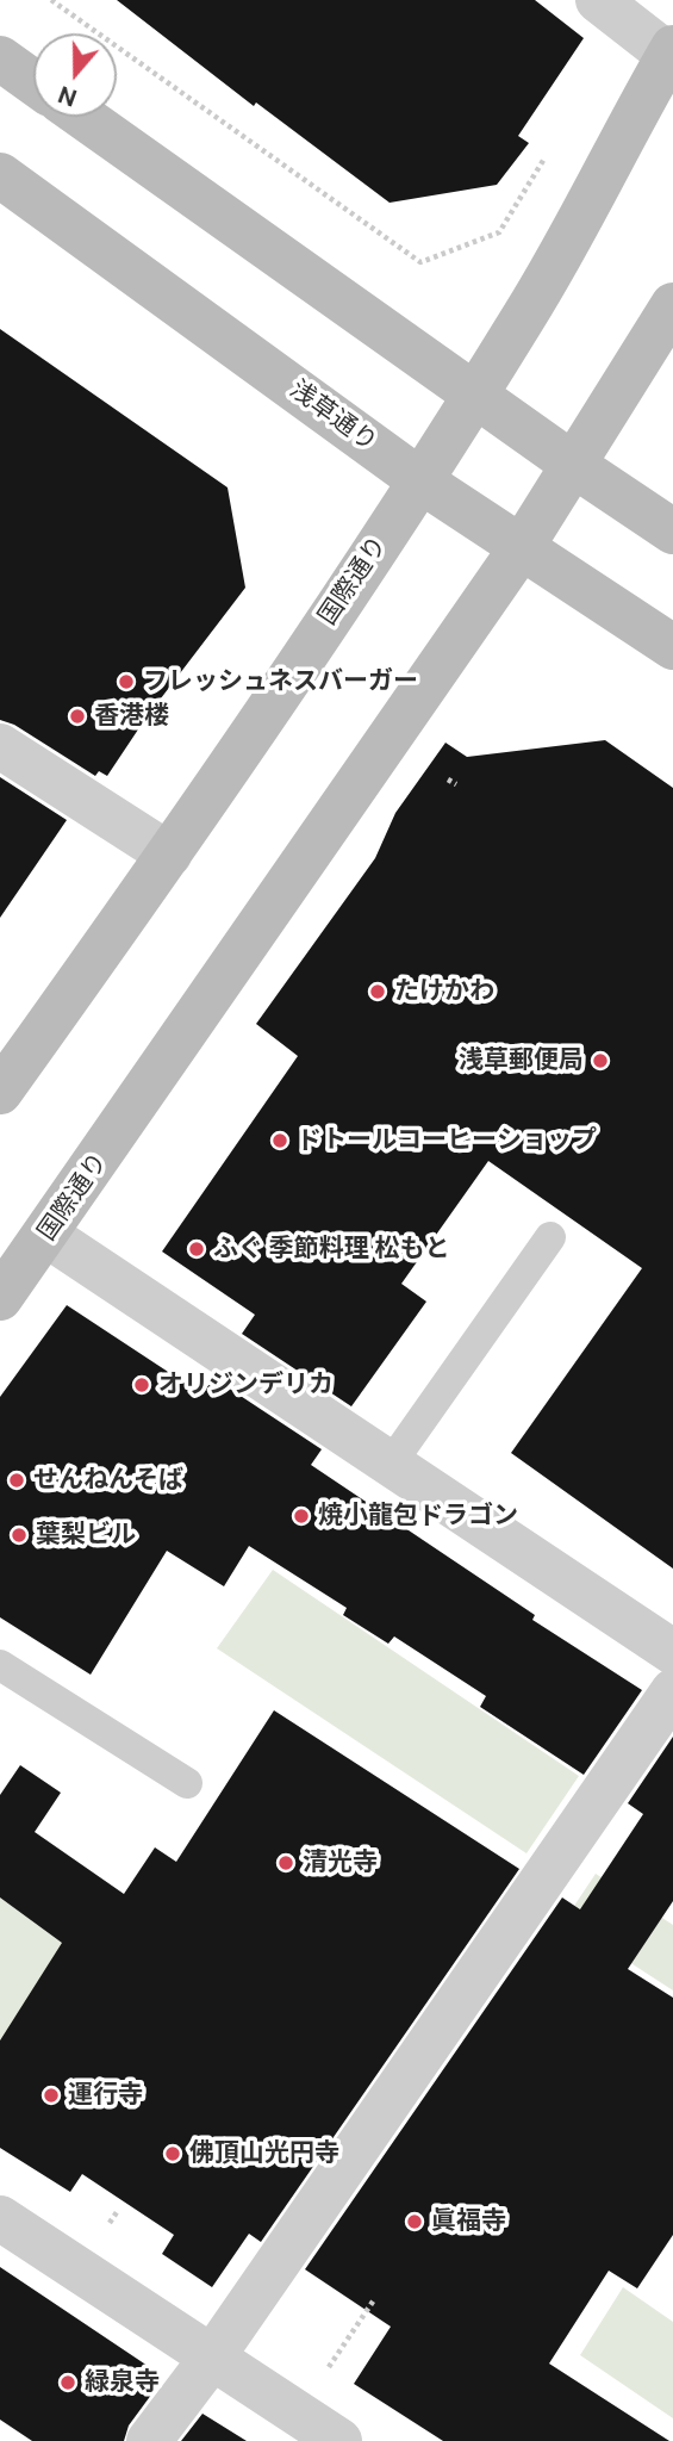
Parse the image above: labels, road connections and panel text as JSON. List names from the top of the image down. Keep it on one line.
{"streets":{"main road":["浅草通り","国際通り"]},"crossings":[["浅草通り","国際通り"]],"places":["フレッシュネスバーガー","香港楼","たけかわ","浅草郵便局","ドトールコーヒーショップ","ふぐ 季節料理 松もと","オリジンデリカ","せんねんそば","焼小龍包ドラゴン","葉梨ビル","清光寺","運行寺","佛頂山光円寺","眞福寺","緑泉寺"],"north":"bottom"}
